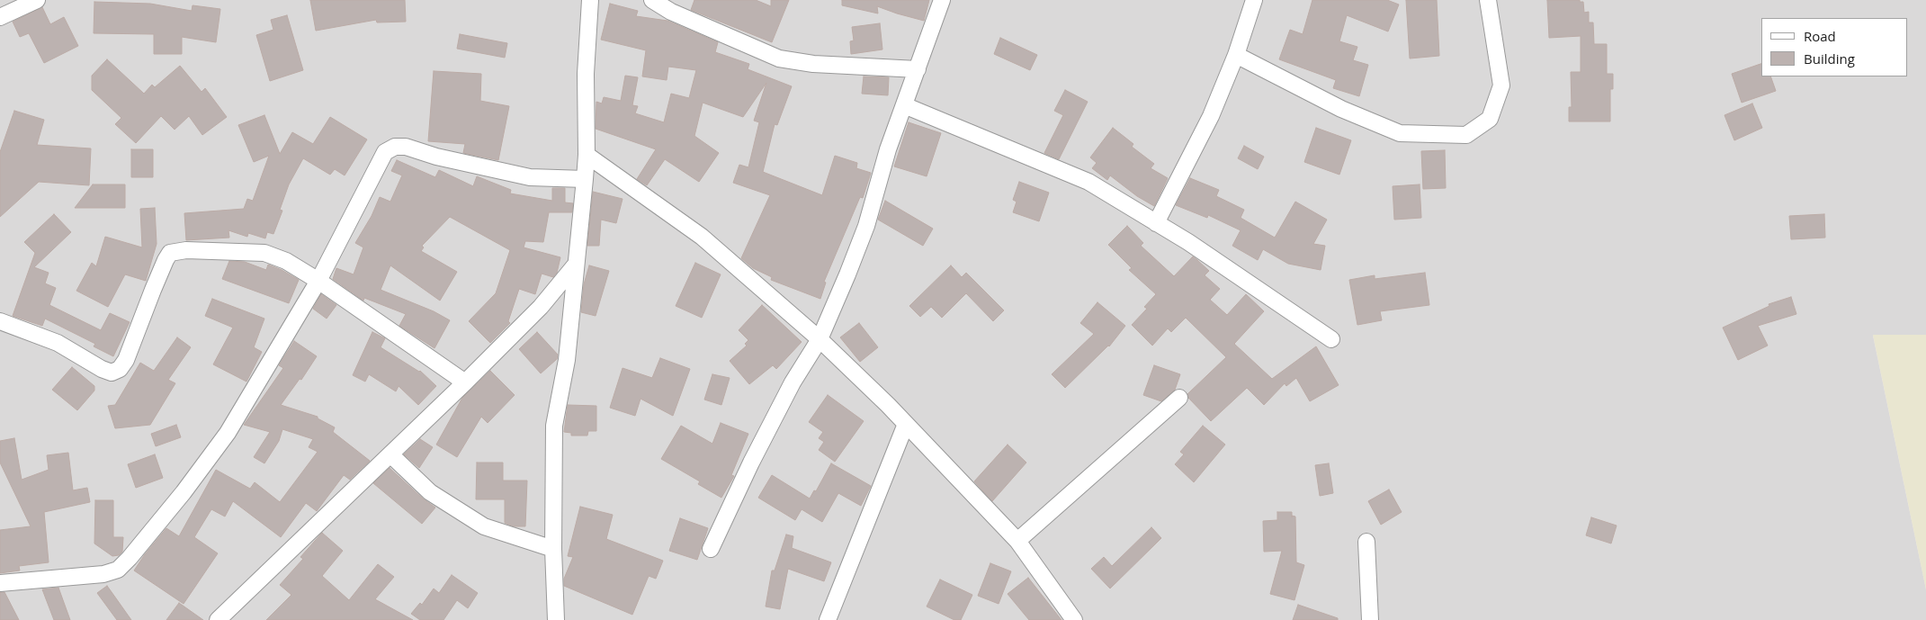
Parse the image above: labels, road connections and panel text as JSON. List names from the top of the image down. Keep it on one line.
{"legend":["Road","Building"]}
